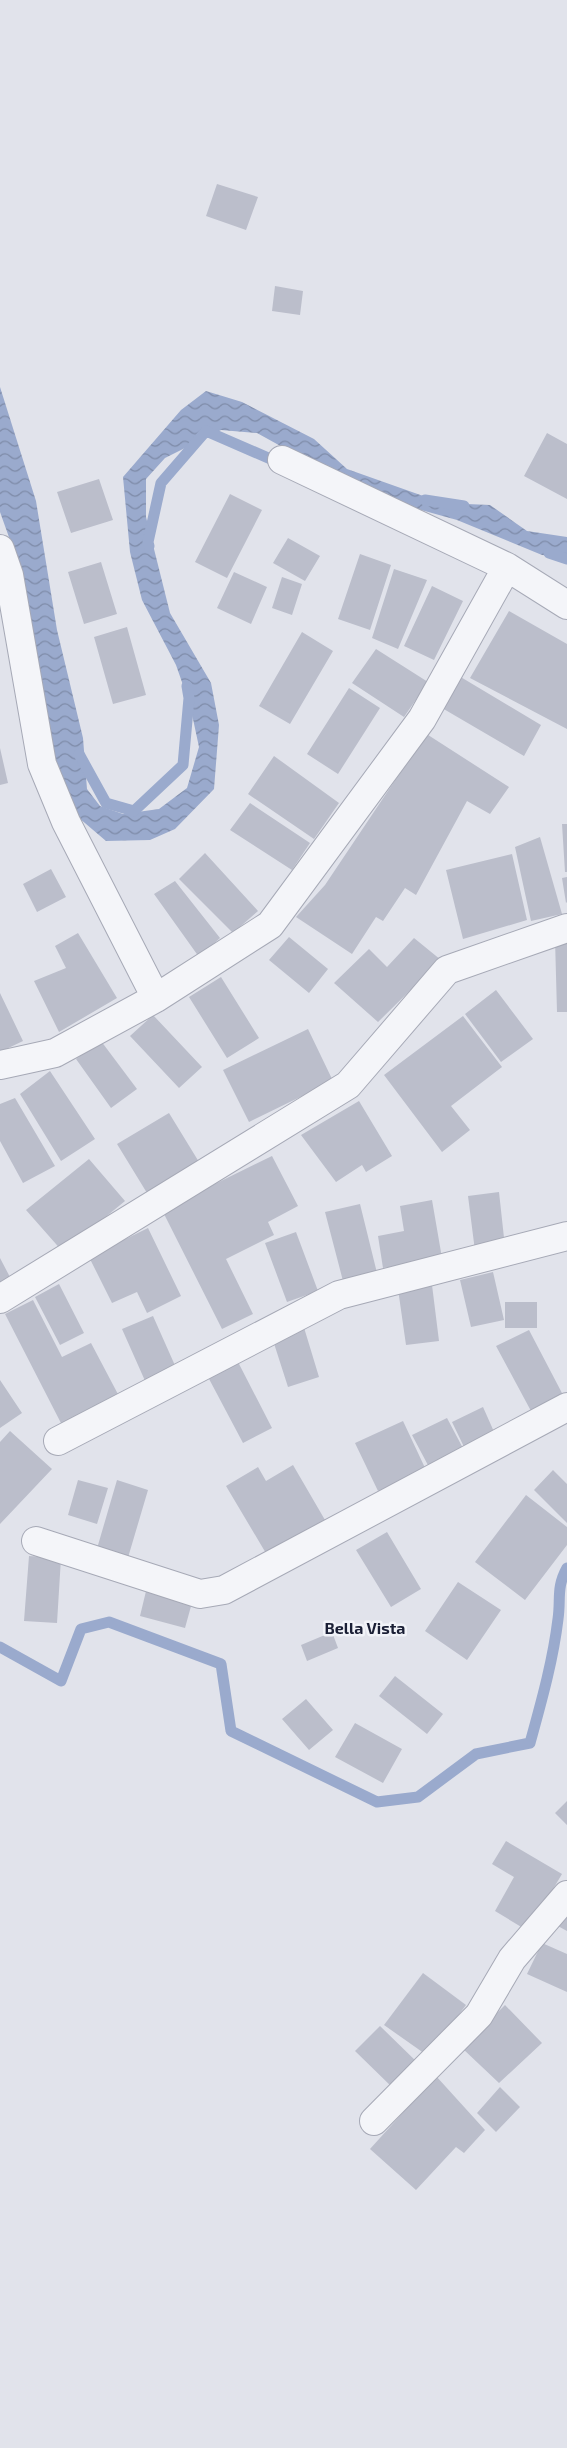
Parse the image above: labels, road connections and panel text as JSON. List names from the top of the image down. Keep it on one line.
{"districts":["Bella Vista"]}
